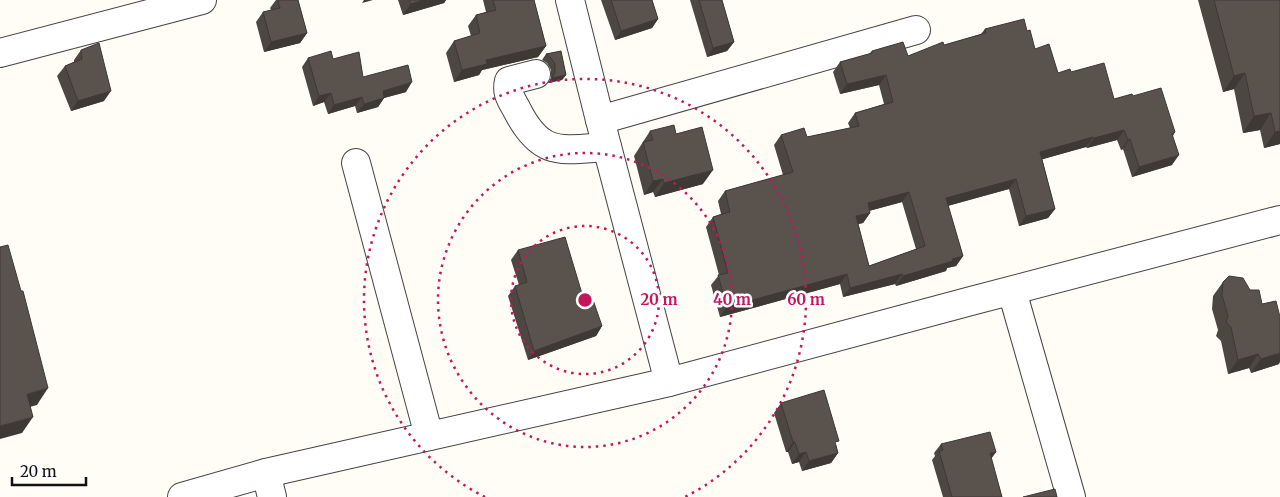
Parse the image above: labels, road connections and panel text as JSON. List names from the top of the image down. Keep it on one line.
{"scale_bar":"20 m","rings":["20 m","40 m","60 m"]}
